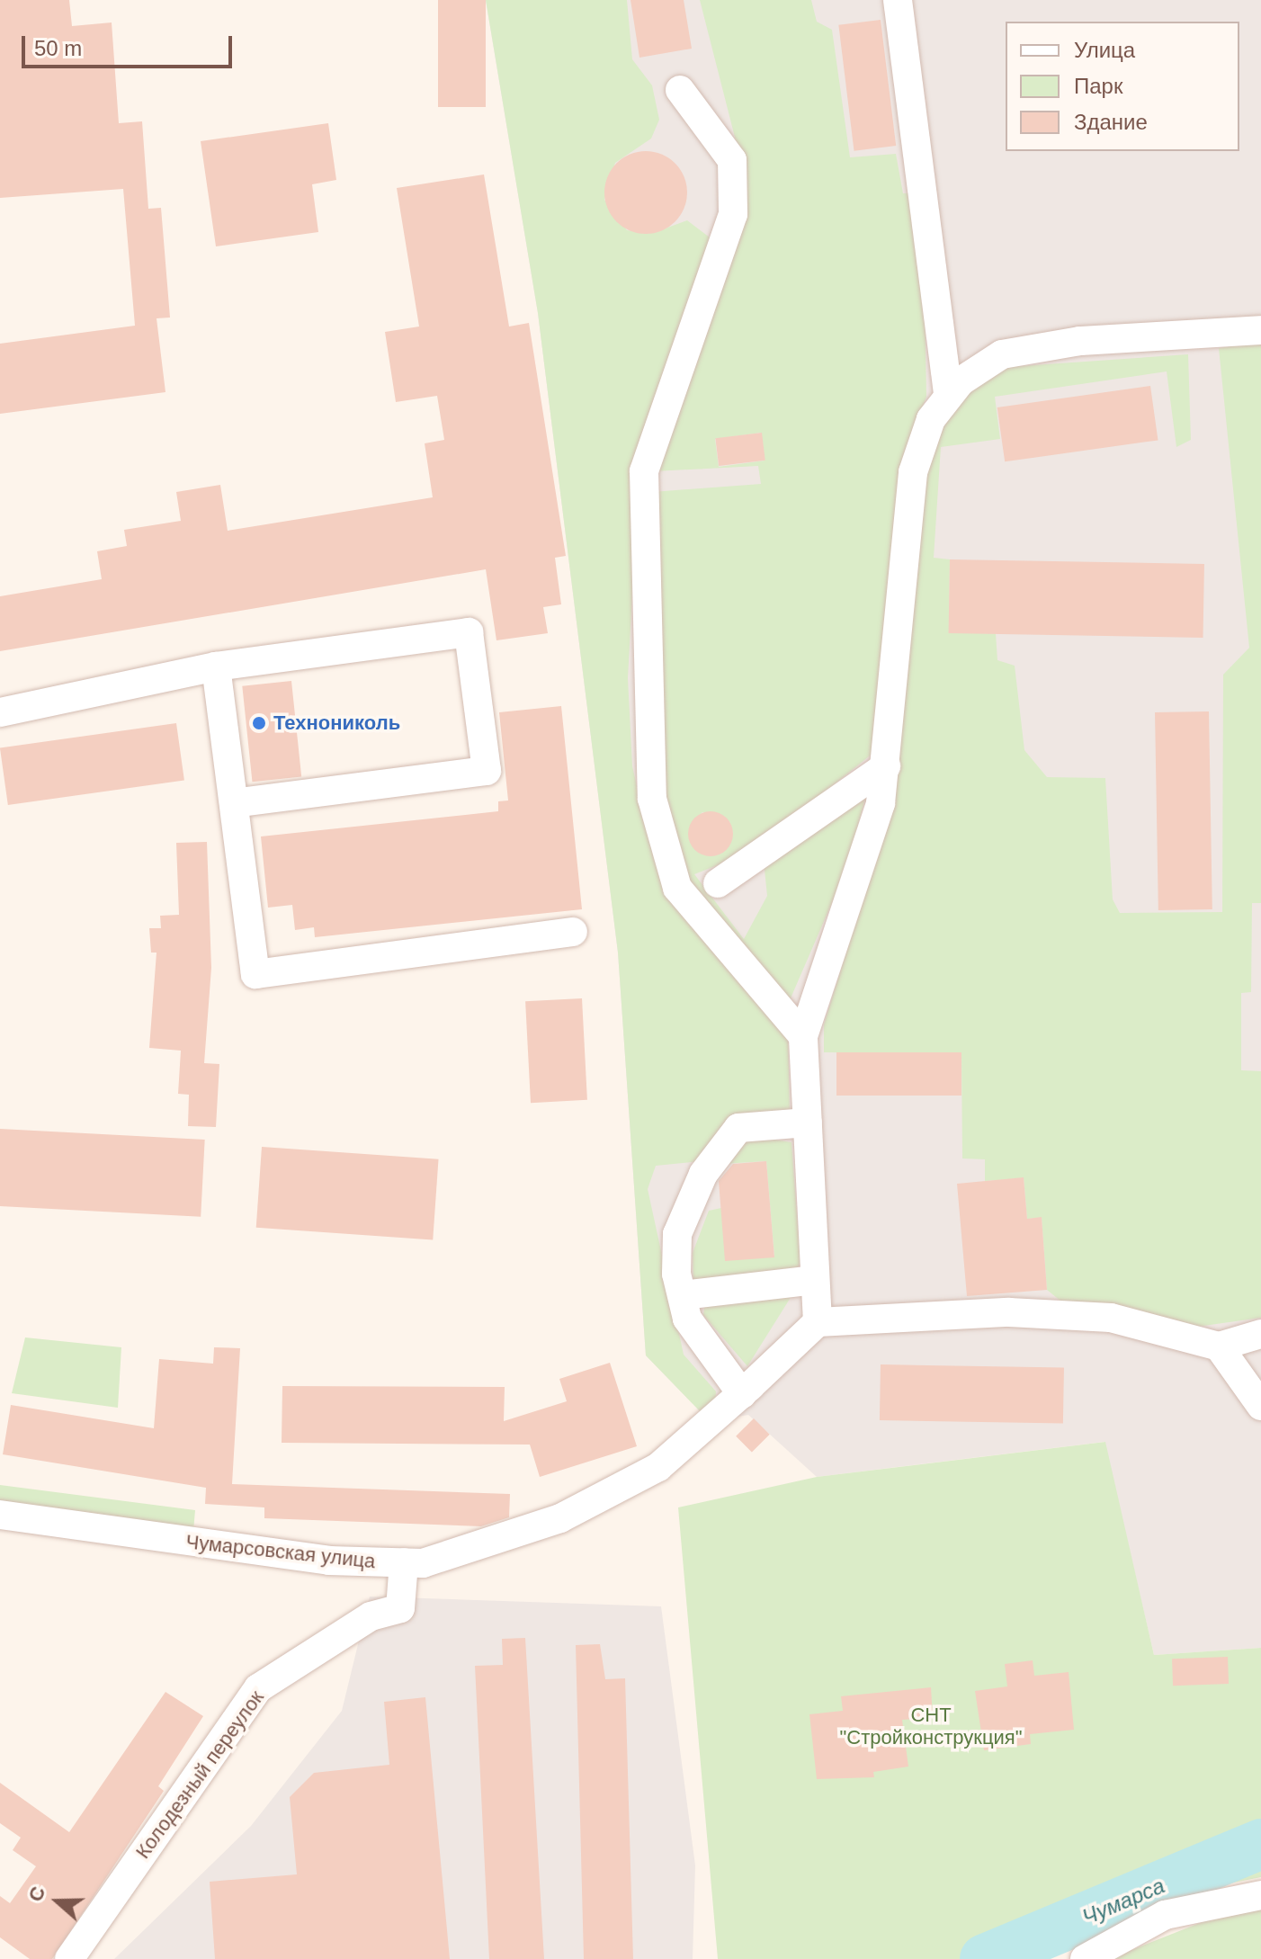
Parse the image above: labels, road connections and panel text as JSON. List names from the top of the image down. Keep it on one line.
{"streets":{"street":["Чумарсовская улица","Колодезный переулок"]},"crossings":[["Чумарсовская улица","Колодезный переулок"]],"water":["Чумарса"],"parks":["СНТ \"Стройконструкция\""],"places":["Технониколь"],"legend":["Улица","Парк","Здание"],"scale_bar":"50 m","north":"left"}
